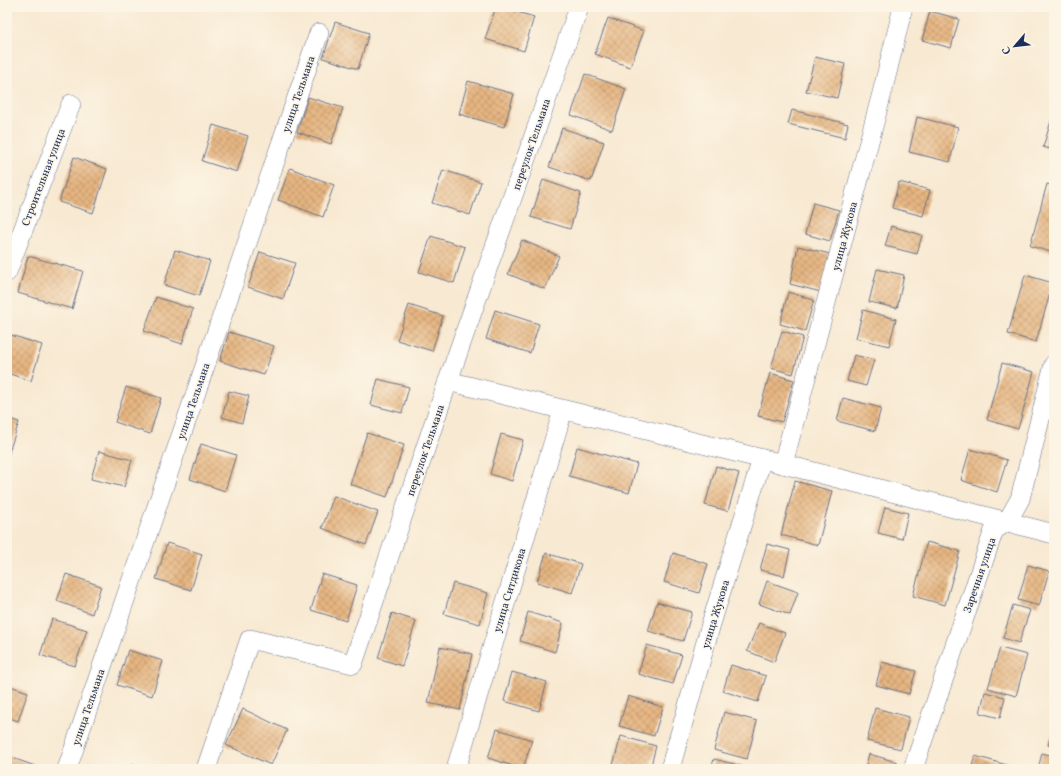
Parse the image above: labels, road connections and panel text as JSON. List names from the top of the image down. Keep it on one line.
{"streets":{"street":["улица Тельмана","переулок Тельмана","Строительная улица","улица Жукова","Заречная улица","улица Ситдикова"]},"north":"bottom left"}
